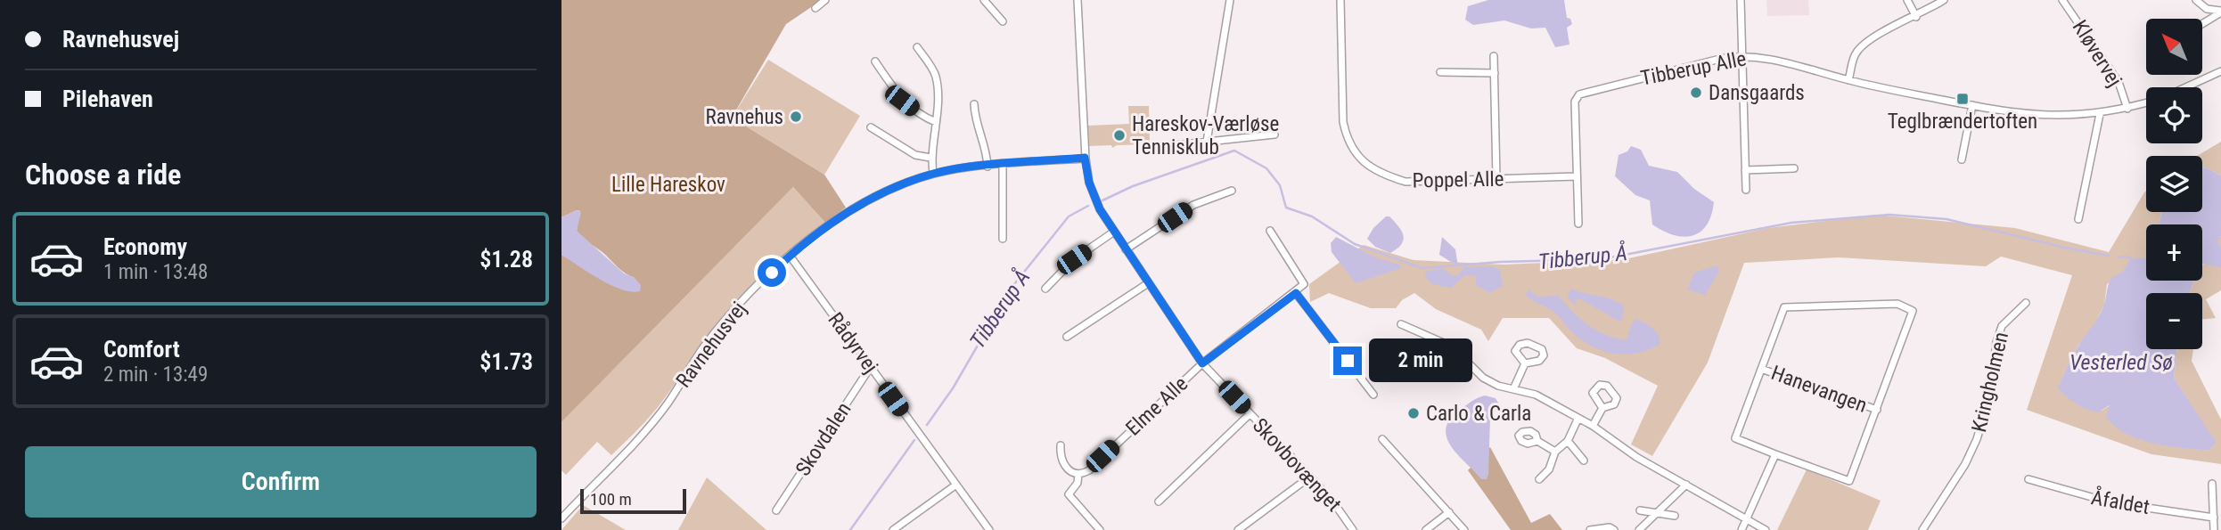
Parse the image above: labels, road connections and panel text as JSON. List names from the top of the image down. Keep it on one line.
{"streets":{"street":["Kløvervej","Tibberup Alle","Poppel Alle","Rådyrvej","Ravnehusvej","Kringholmen","Hanevangen","Elme Alle","Skovdalen","Skovbovænget","Åfaldet"]},"crossings":[["Kløvervej","Tibberup Alle"],["Tibberup Alle","Poppel Alle"],["Rådyrvej","Ravnehusvej"],["Rådyrvej","Skovdalen"],["Ravnehusvej","Skovbovænget"],["Elme Alle","Skovbovænget"]],"water":["Tibberup Å","Vesterled Sø"],"parks":["Lille Hareskov"],"places":{"other":["Dansgaards","Ravnehus","Hareskov-Værløse Tennisklub","Carlo & Carla"],"transit":["Teglbrændertoften"]},"scale_bar":"100 m","north":"top left","page":{"banner":["Ravnehusvej","Pilehaven"],"map_buttons":["+","−"],"heading":"Choose a ride","list":[{"name":"Economy","note":"1 min · 13:48","value":"$1.28"},{"name":"Comfort","note":"2 min · 13:49","value":"$1.73"}],"bubble":"2 min","buttons":"Confirm","scale":"100 m"}}
